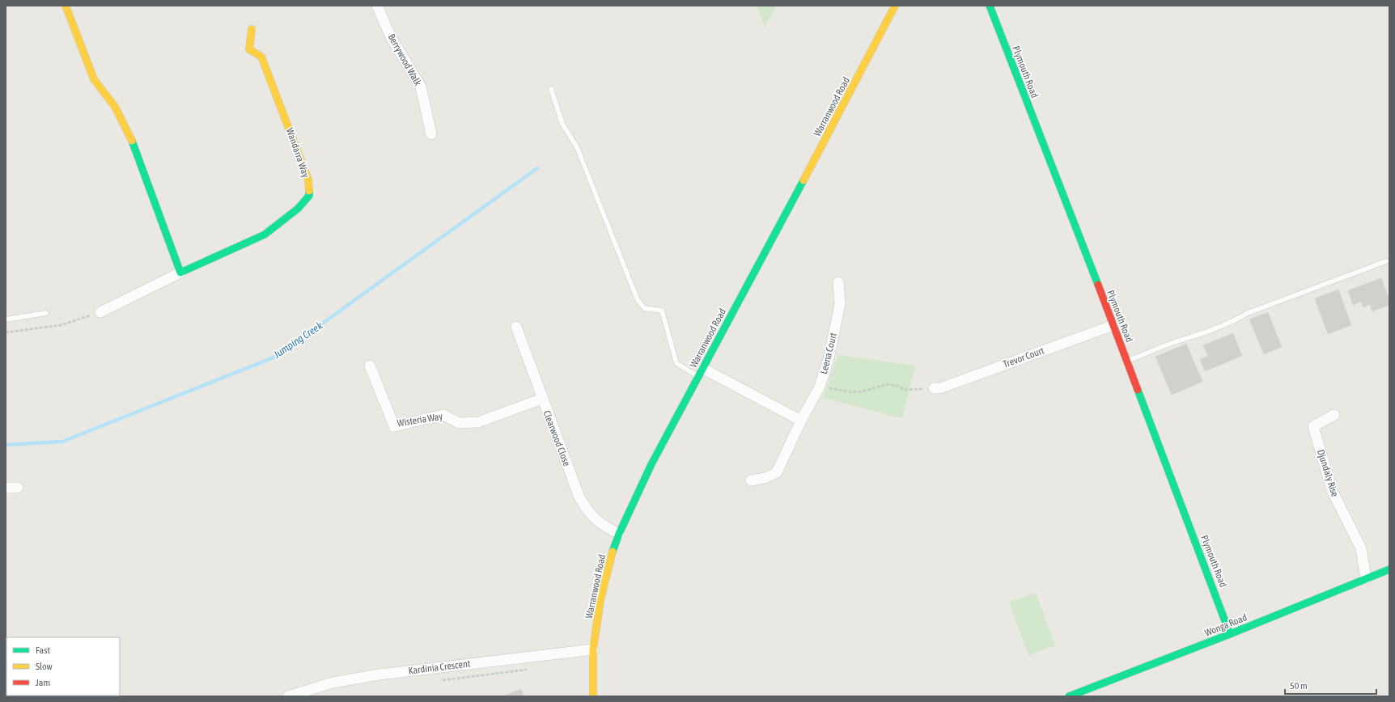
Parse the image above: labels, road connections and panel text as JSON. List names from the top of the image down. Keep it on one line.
{"streets":{"street":["Berrywood Walk","Plymouth Road","Warranwood Road","Wandarra Way","Leena Court","Trevor Court","Wisteria Way","Clearwood Close","Djundaly Rise","Wonga Road","Kardinia Crescent"]},"crossings":[["Plymouth Road","Trevor Court"],["Plymouth Road","Wonga Road"],["Warranwood Road","Clearwood Close"],["Warranwood Road","Kardinia Crescent"],["Wisteria Way","Clearwood Close"],["Djundaly Rise","Wonga Road"]],"water":["Jumping Creek"],"legend":["Fast","Slow","Jam"],"scale_bar":"50 m"}
